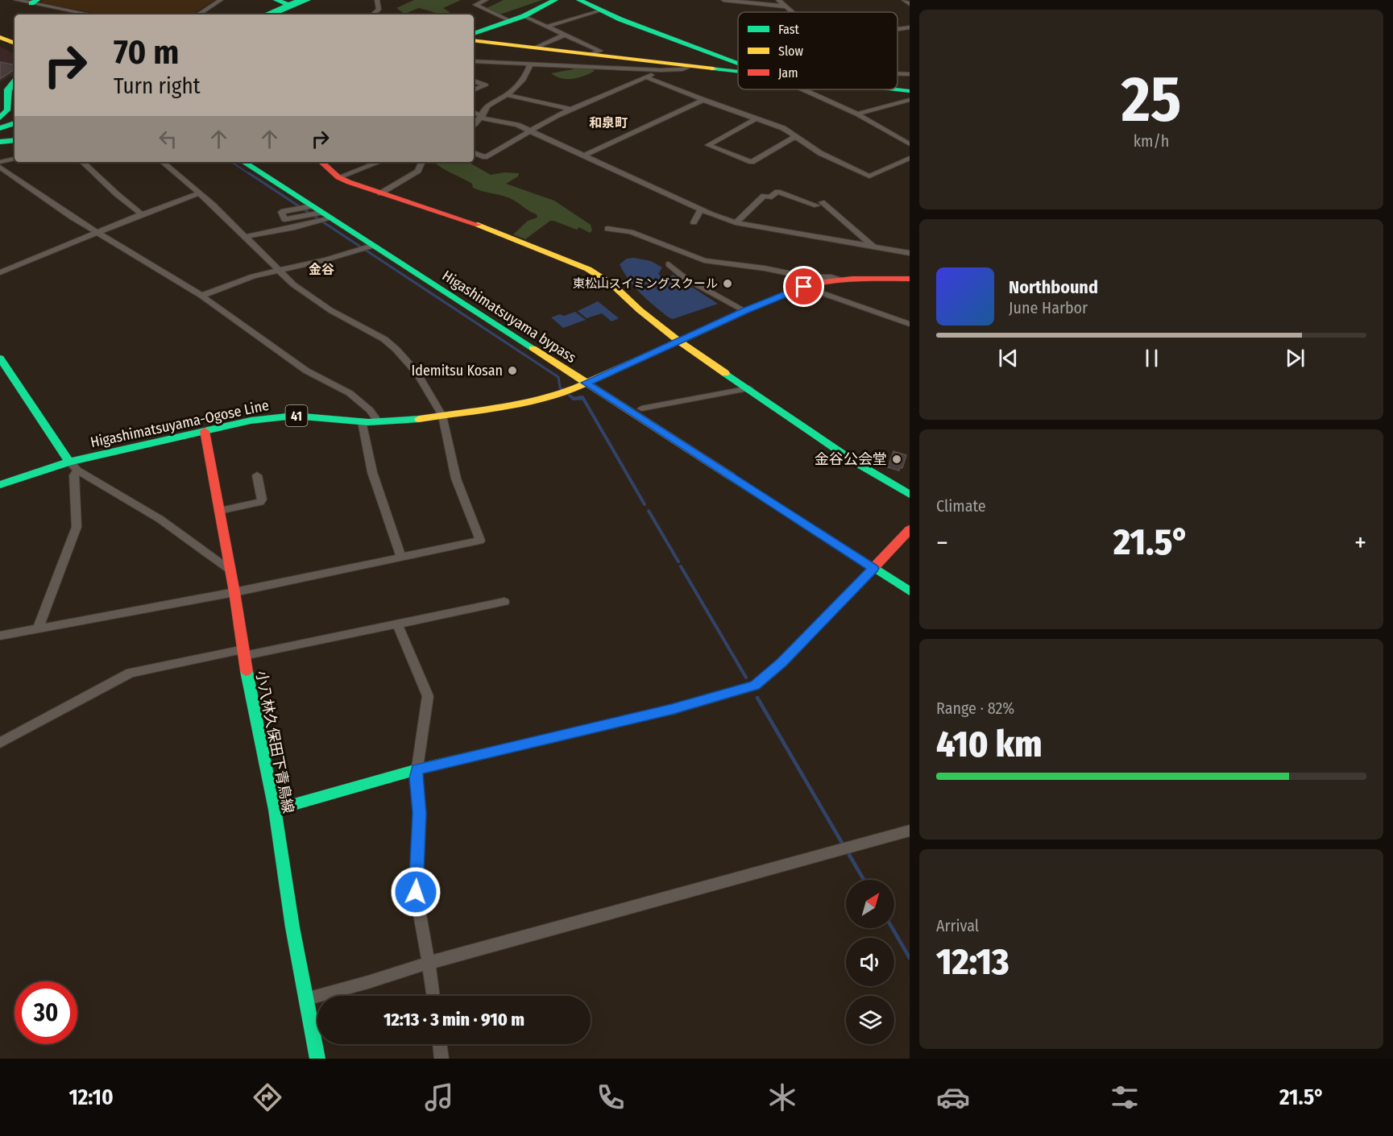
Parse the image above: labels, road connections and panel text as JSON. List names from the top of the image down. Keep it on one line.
{"streets":{"main road":["Higashimatsuyama bypass","41","Higashimatsuyama-Ogose Line","小八林久保田下青鳥線"]},"crossings":[["Higashimatsuyama bypass","41"],["Higashimatsuyama bypass","Higashimatsuyama-Ogose Line"],["41","Higashimatsuyama-Ogose Line"],["Higashimatsuyama-Ogose Line","小八林久保田下青鳥線"]],"districts":["和泉町","金谷"],"places":["東松山スイミングスクール","Idemitsu Kosan","金谷公会堂"],"legend":["Fast","Slow","Jam"],"north":"top right","page":{"tile":[["25","km/h"],"Climate",["Range · 82%","410 km"],["Arrival","12:13"]],"turn":["70 m","Turn right"],"song":["Northbound","June Harbor"],"heat":["−","21.5°","+"],"limit":"30","trip":"12:13 · 3 min · 910 m","tabs":["12:10","21.5°"]}}
